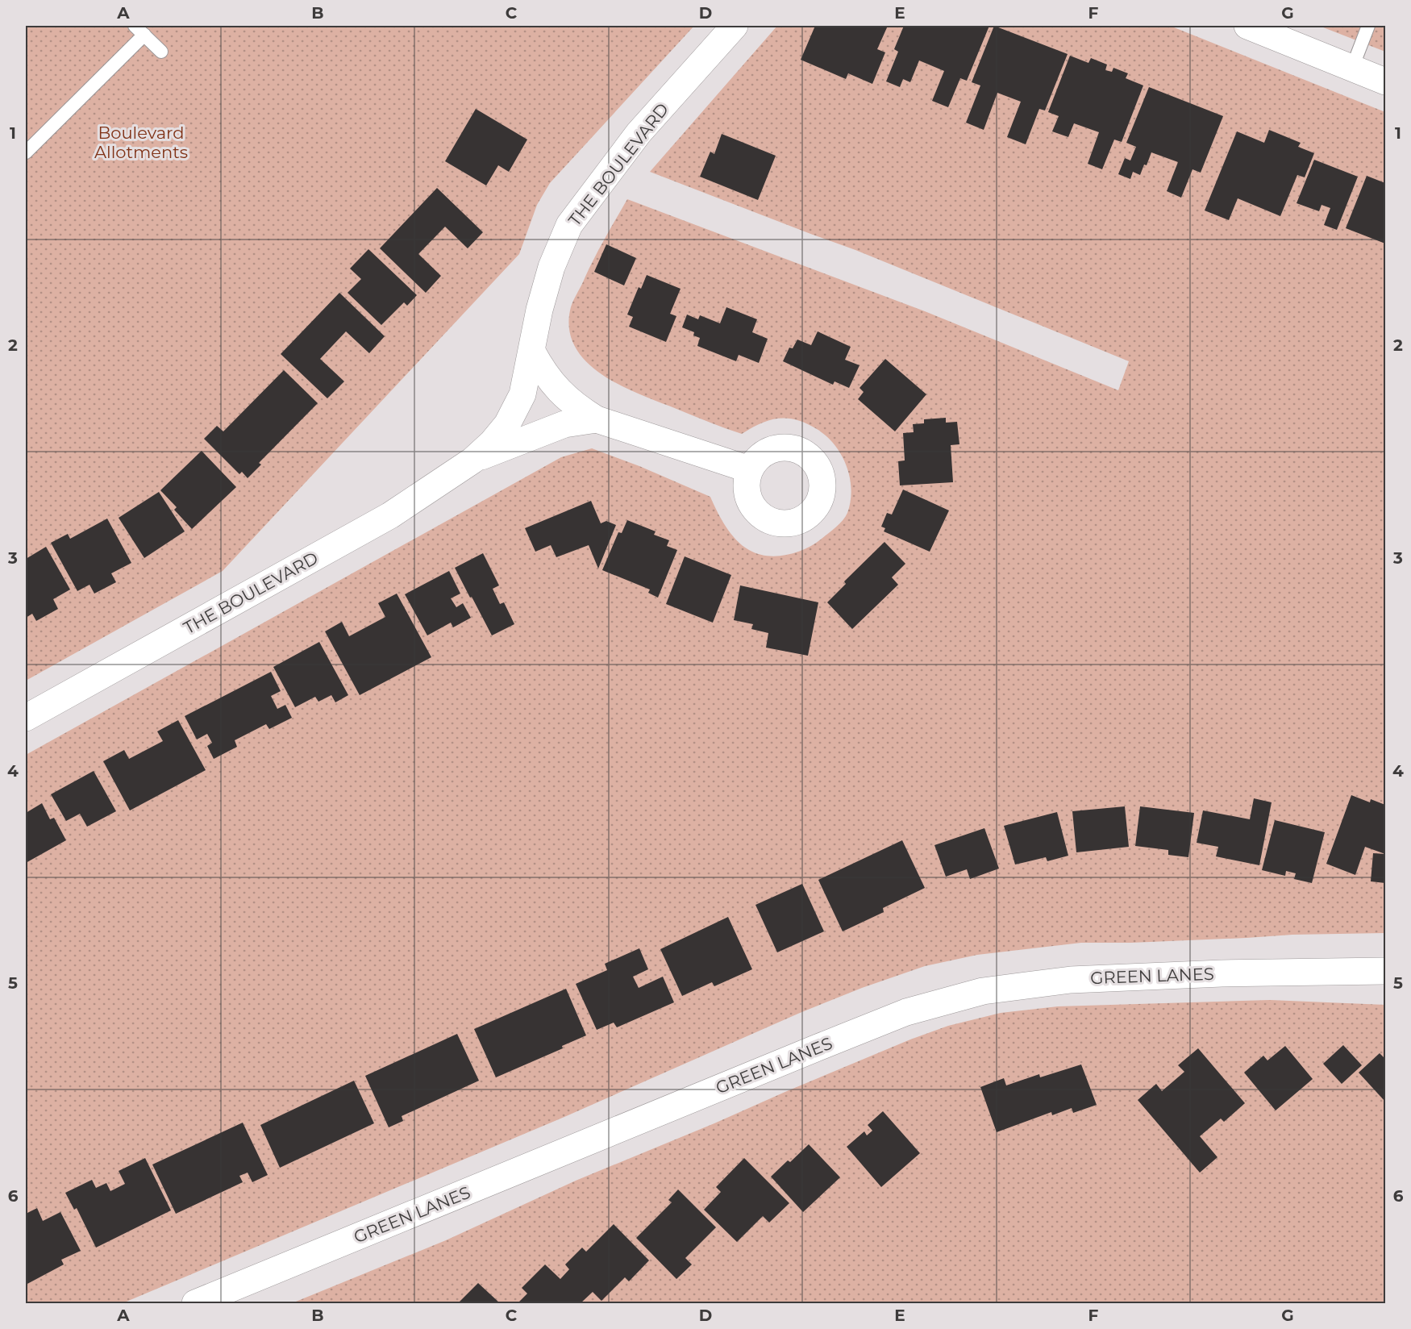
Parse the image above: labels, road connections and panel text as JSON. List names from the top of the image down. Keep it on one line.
{"streets":{"street":["THE BOULEVARD","GREEN LANES"]},"parks":["Boulevard Allotments"],"grid":{"columns":["A","B","C","D","E","F","G"],"rows":["1","2","3","4","5","6"]}}
